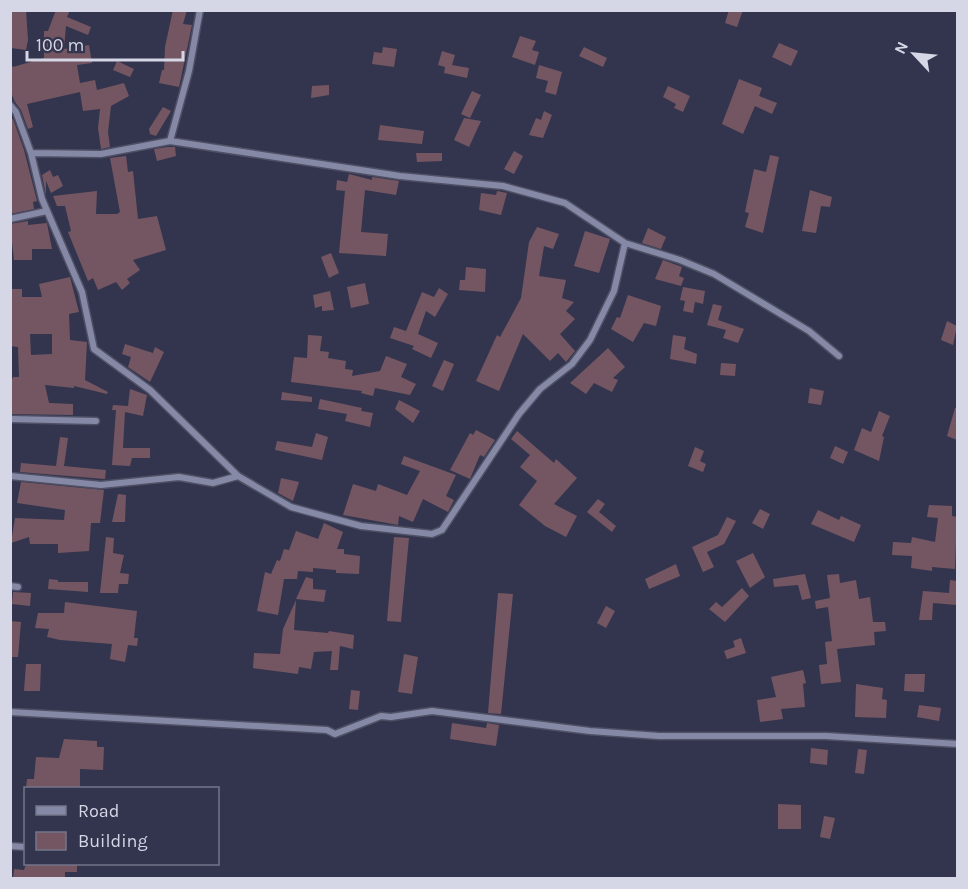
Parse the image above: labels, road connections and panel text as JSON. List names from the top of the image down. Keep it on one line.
{"legend":["Road","Building"],"scale_bar":"100 m","north":"top left"}
